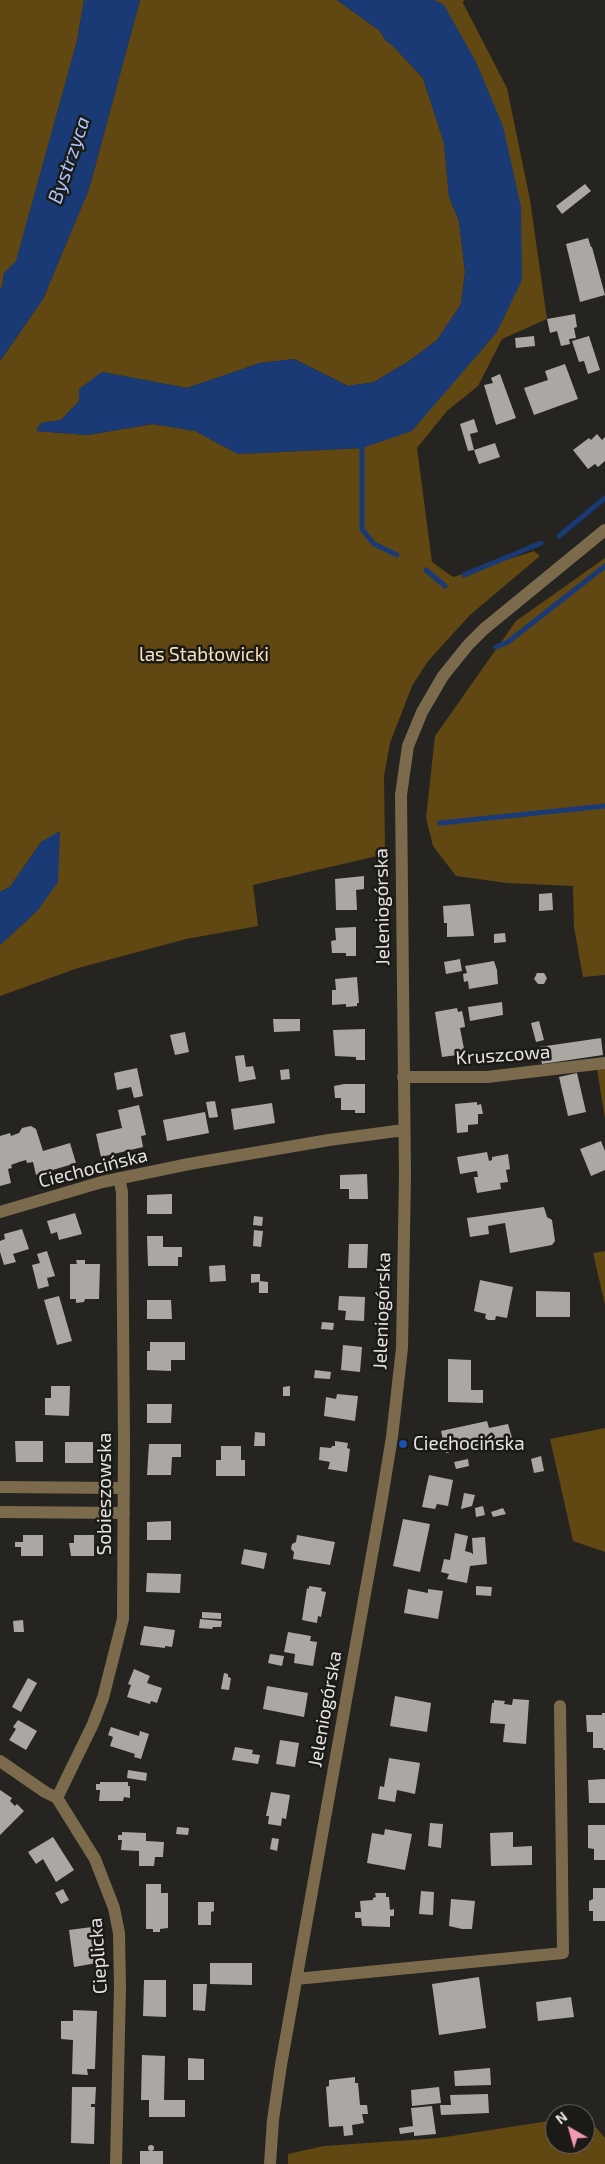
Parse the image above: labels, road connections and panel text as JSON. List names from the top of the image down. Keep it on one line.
{"streets":{"street":["Jeleniogórska","Kruszcowa","Ciechocińska","Sobieszowska","Cieplicka"]},"crossings":[["Jeleniogórska","Kruszcowa"],["Jeleniogórska","Ciechocińska"],["Ciechocińska","Sobieszowska"],["Sobieszowska","Cieplicka"]],"water":["Bystrzyca"],"parks":["las Stabłowicki"],"places":["Ciechocińska"],"north":"top left"}
